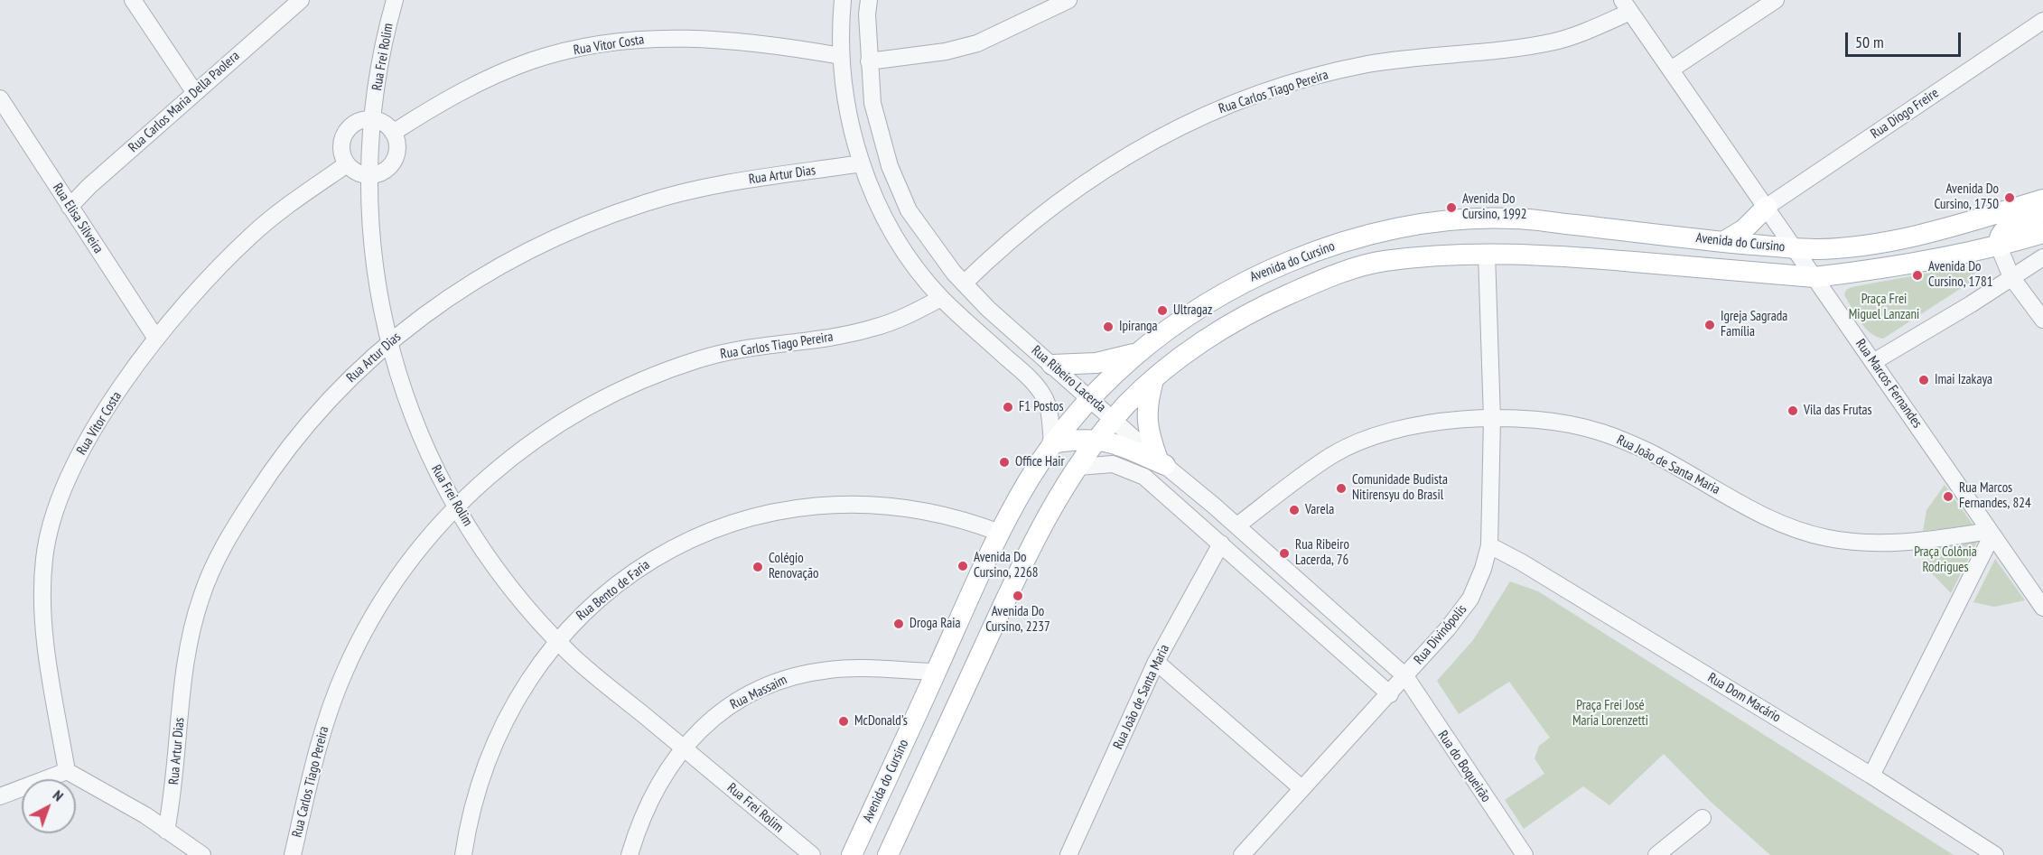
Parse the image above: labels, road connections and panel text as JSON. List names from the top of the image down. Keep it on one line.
{"streets":{"main road":["Avenida do Cursino"],"street":["Rua Vitor Costa","Rua Frei Rolim","Rua Carlos Tiago Pereira","Rua Carlos Maria Della Paolera","Rua Diogo Freire","Rua Artur Dias","Rua Elisa Silveira","Rua Ribeiro Lacerda","Rua Marcos Fernandes","Rua João de Santa Maria","Rua Bento de Faria","Rua Divinópolis","Rua Massaim","Rua Dom Macário","Rua do Boqueirão"]},"crossings":[["Rua Vitor Costa","Rua Elisa Silveira"],["Rua Vitor Costa","Rua Ribeiro Lacerda"],["Rua Frei Rolim","Rua Carlos Tiago Pereira"],["Rua Frei Rolim","Rua Artur Dias"],["Rua Frei Rolim","Rua Bento de Faria"],["Rua Frei Rolim","Rua Massaim"],["Rua Carlos Tiago Pereira","Rua Ribeiro Lacerda"],["Rua Carlos Tiago Pereira","Rua Marcos Fernandes"],["Rua Carlos Maria Della Paolera","Rua Elisa Silveira"],["Rua Diogo Freire","Rua Marcos Fernandes"],["Rua Artur Dias","Rua Ribeiro Lacerda"],["Avenida do Cursino","Rua Ribeiro Lacerda"],["Avenida do Cursino","Rua Marcos Fernandes"],["Avenida do Cursino","Rua Bento de Faria"],["Avenida do Cursino","Rua Divinópolis"],["Avenida do Cursino","Rua Massaim"],["Rua Ribeiro Lacerda","Rua João de Santa Maria"],["Rua Ribeiro Lacerda","Rua Divinópolis"],["Rua Ribeiro Lacerda","Rua do Boqueirão"],["Rua Marcos Fernandes","Rua João de Santa Maria"],["Rua João de Santa Maria","Rua Divinópolis"],["Rua Divinópolis","Rua Dom Macário"],["Rua Divinópolis","Rua do Boqueirão"]],"parks":["Praça Frei Miguel Lanzani","Praça Colônia Rodrigues","Praça Frei José Maria Lorenzetti"],"places":["Avenida Do Cursino, 1750","Avenida Do Cursino, 1992","Avenida Do Cursino, 1781","Ultragaz","Igreja Sagrada Família","Ipiranga","Imai Izakaya","F1 Postos","Vila das Frutas","Office Hair","Comunidade Budista Nitirensyu do Brasil","Rua Marcos Fernandes, 824","Varela","Rua Ribeiro Lacerda, 76","Avenida Do Cursino, 2268","Colégio Renovação","Avenida Do Cursino, 2237","Droga Raia","McDonald's"],"scale_bar":"50 m","north":"top right"}
